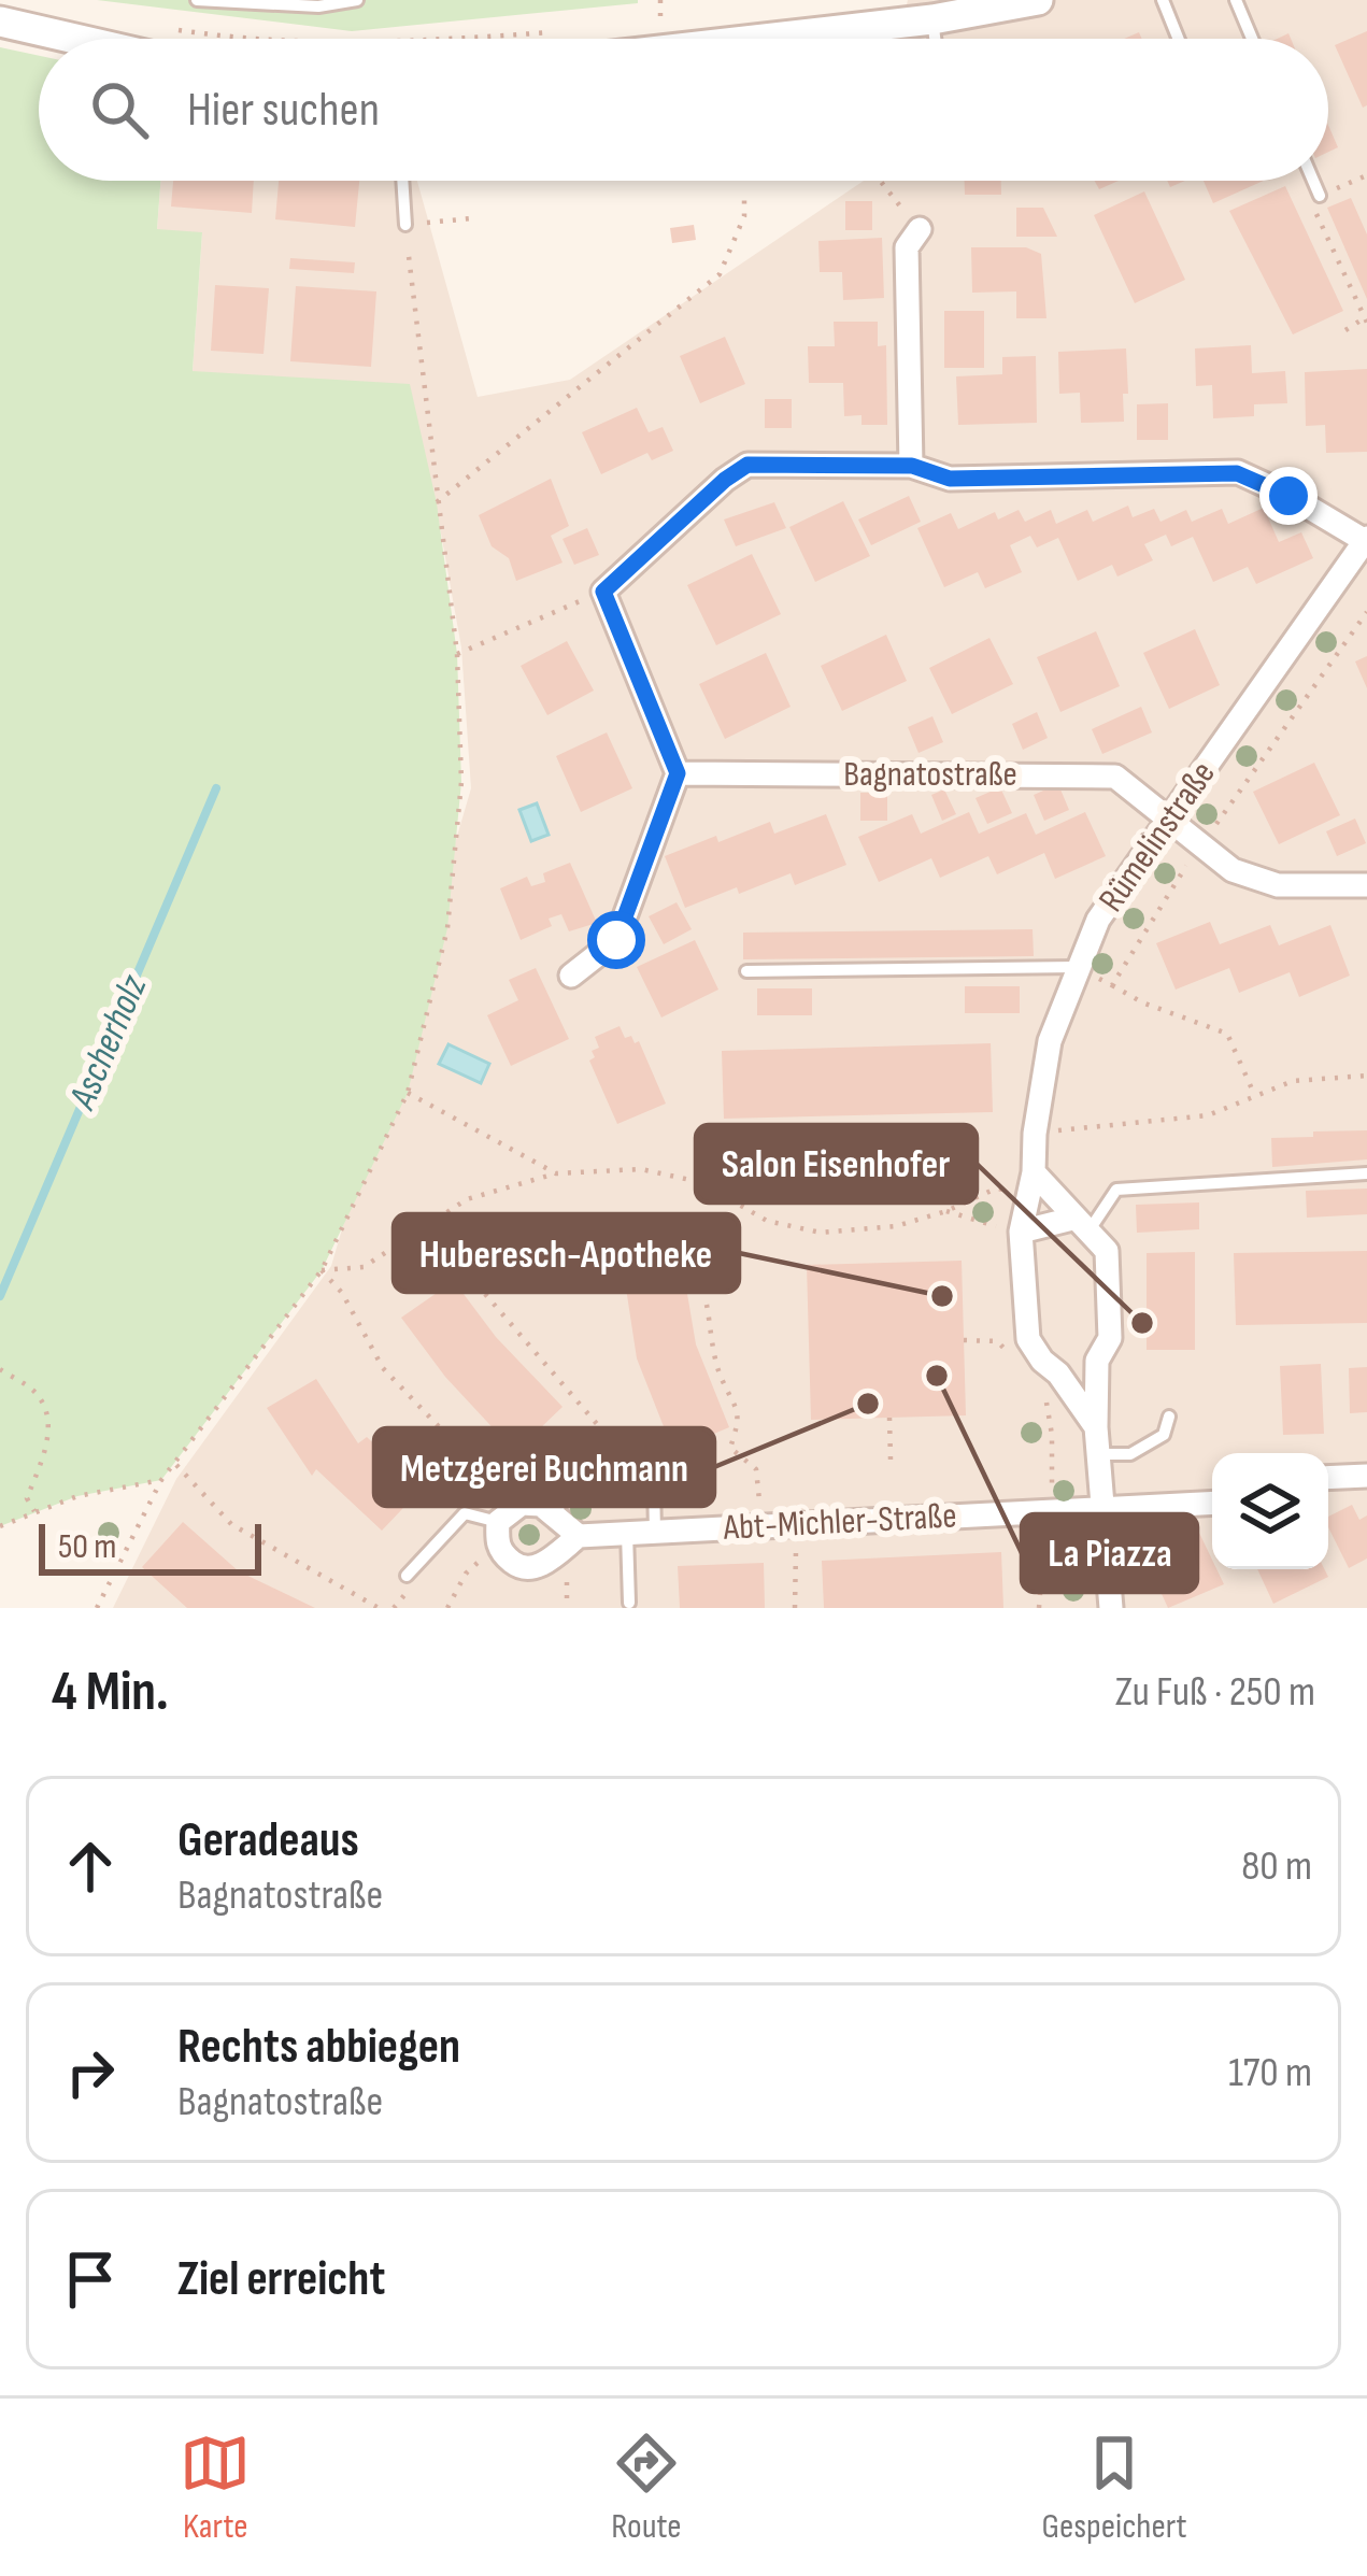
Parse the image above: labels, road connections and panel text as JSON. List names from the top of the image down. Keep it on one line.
{"streets":{"street":["Bagnatostraße","Rümelinstraße","Abt-Michler-Straße"]},"crossings":[["Bagnatostraße","Rümelinstraße"],["Rümelinstraße","Abt-Michler-Straße"]],"water":["Ascherholz"],"places":["Huberesch-Apotheke","Salon Eisenhofer","La Piazza","Metzgerei Buchmann"],"scale_bar":"50 m","page":{"search":"Hier suchen","scale":"50 m","heading":["4 Min.","Zu Fuß · 250 m"],"list":[["Geradeaus","Bagnatostraße","80 m"],["Rechts abbiegen","Bagnatostraße","170 m"],"Ziel erreicht"],"nav":["Karte","Route","Gespeichert"]}}
